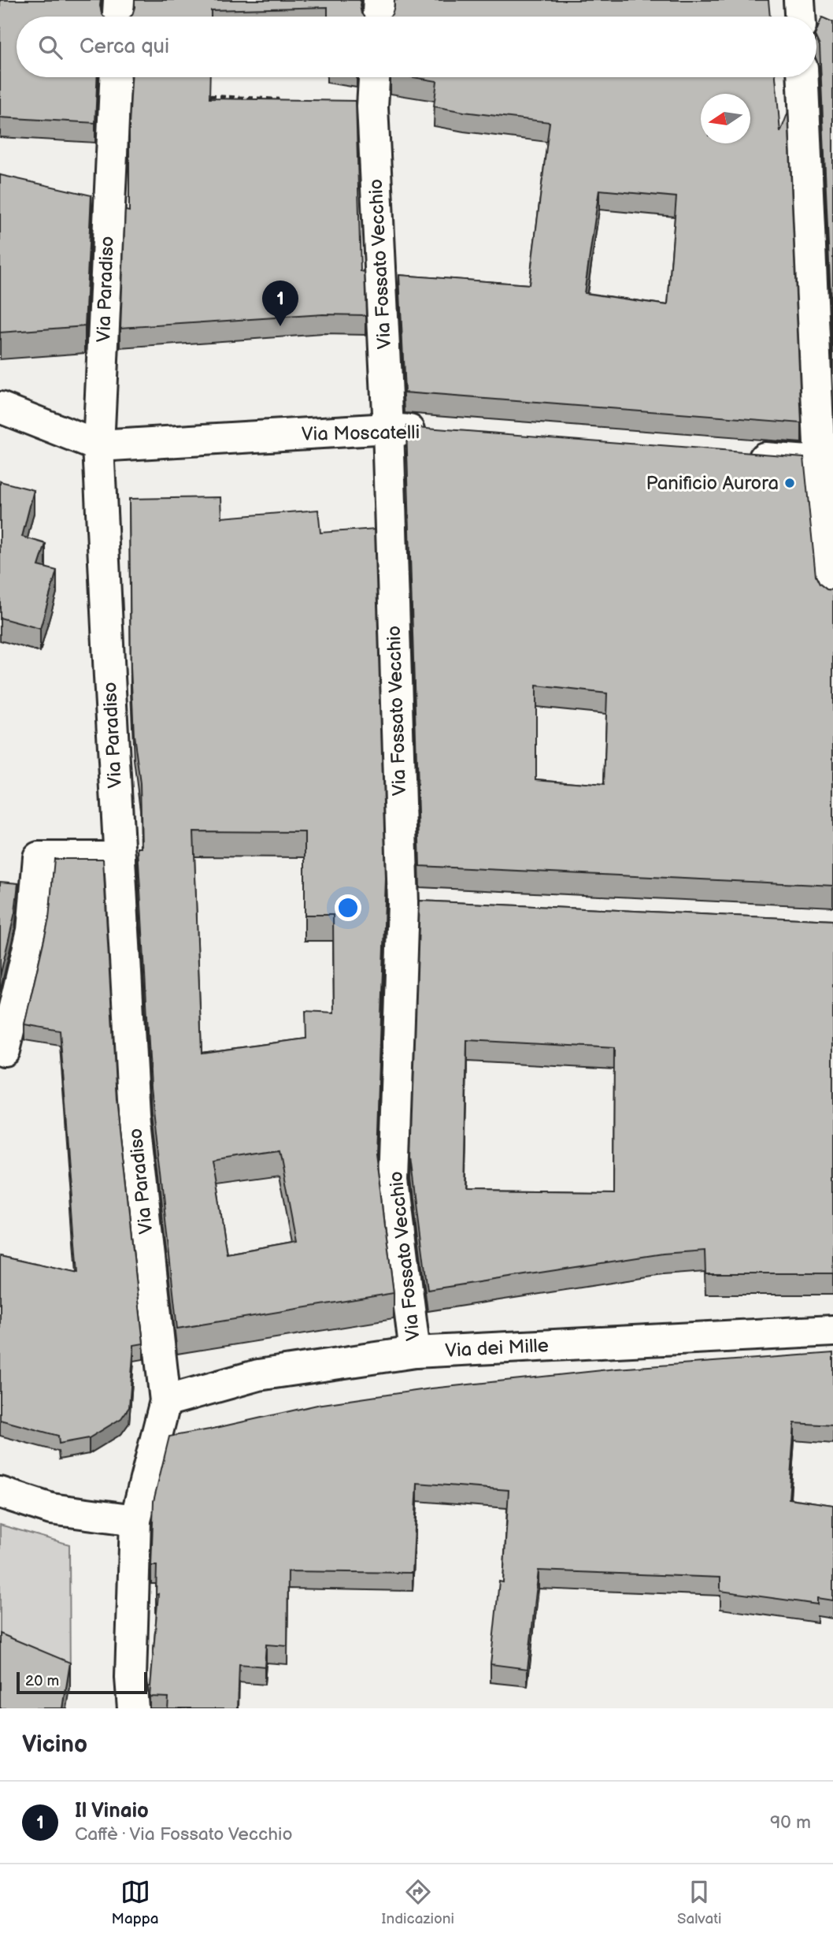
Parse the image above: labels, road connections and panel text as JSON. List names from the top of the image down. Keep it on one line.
{"streets":{"street":["Via Fossato Vecchio","Via Paradiso","Via Moscatelli","Via dei Mille"]},"crossings":[["Via Fossato Vecchio","Via Moscatelli"],["Via Fossato Vecchio","Via dei Mille"],["Via Paradiso","Via Moscatelli"],["Via Paradiso","Via dei Mille"]],"places":["Panificio Aurora"],"scale_bar":"20 m","north":"left","page":{"search":"Cerca qui","pins":"1","scale":"20 m","heading":"Vicino","list":[{"mark":"1","name":"Il Vinaio","note":"Caffè · Via Fossato Vecchio","value":"90 m"}],"nav":["Mappa","Indicazioni","Salvati"]}}
